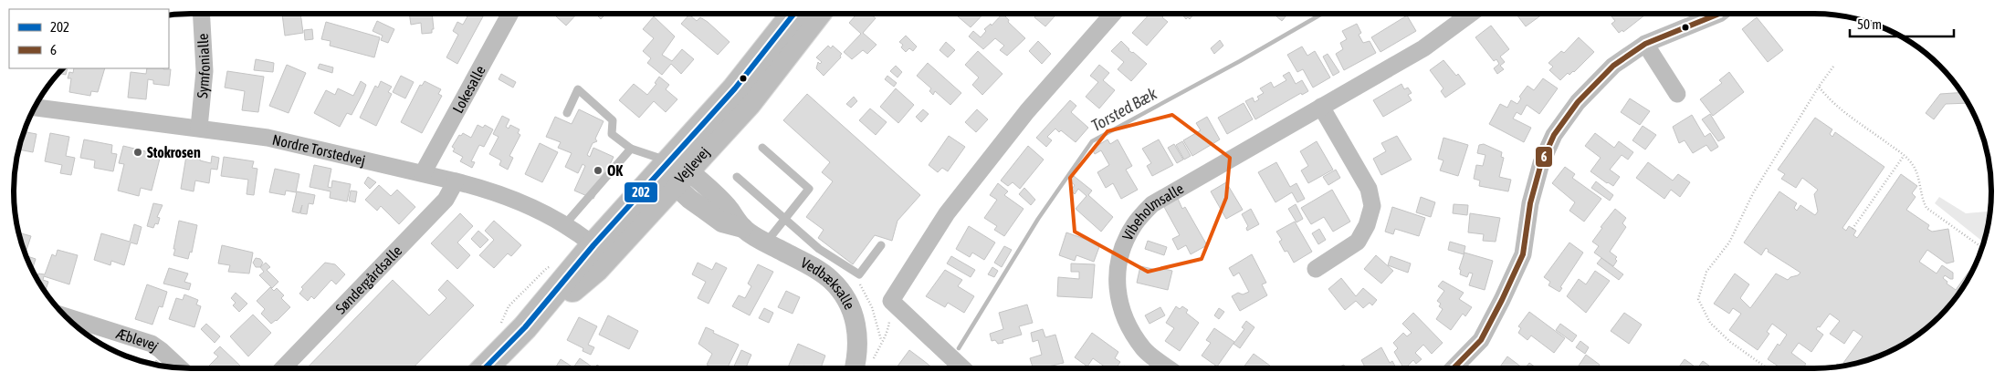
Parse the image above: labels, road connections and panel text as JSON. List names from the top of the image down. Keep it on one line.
{"streets":{"main road":["Vejlevej"],"street":["Symfonialle","Lokesalle","Nordre Torstedvej","Vibeholmsalle","Søndergårdsalle","Vedbæksalle","Æblevej"]},"crossings":[["Symfonialle","Nordre Torstedvej"],["Lokesalle","Nordre Torstedvej"],["Nordre Torstedvej","Vejlevej"],["Nordre Torstedvej","Søndergårdsalle"],["Vejlevej","Vedbæksalle"]],"water":["Torsted Bæk"],"places":["Stokrosen","OK"],"lines":["transit line 202","transit line 6"],"legend":["202","6"],"scale_bar":"50 m"}
